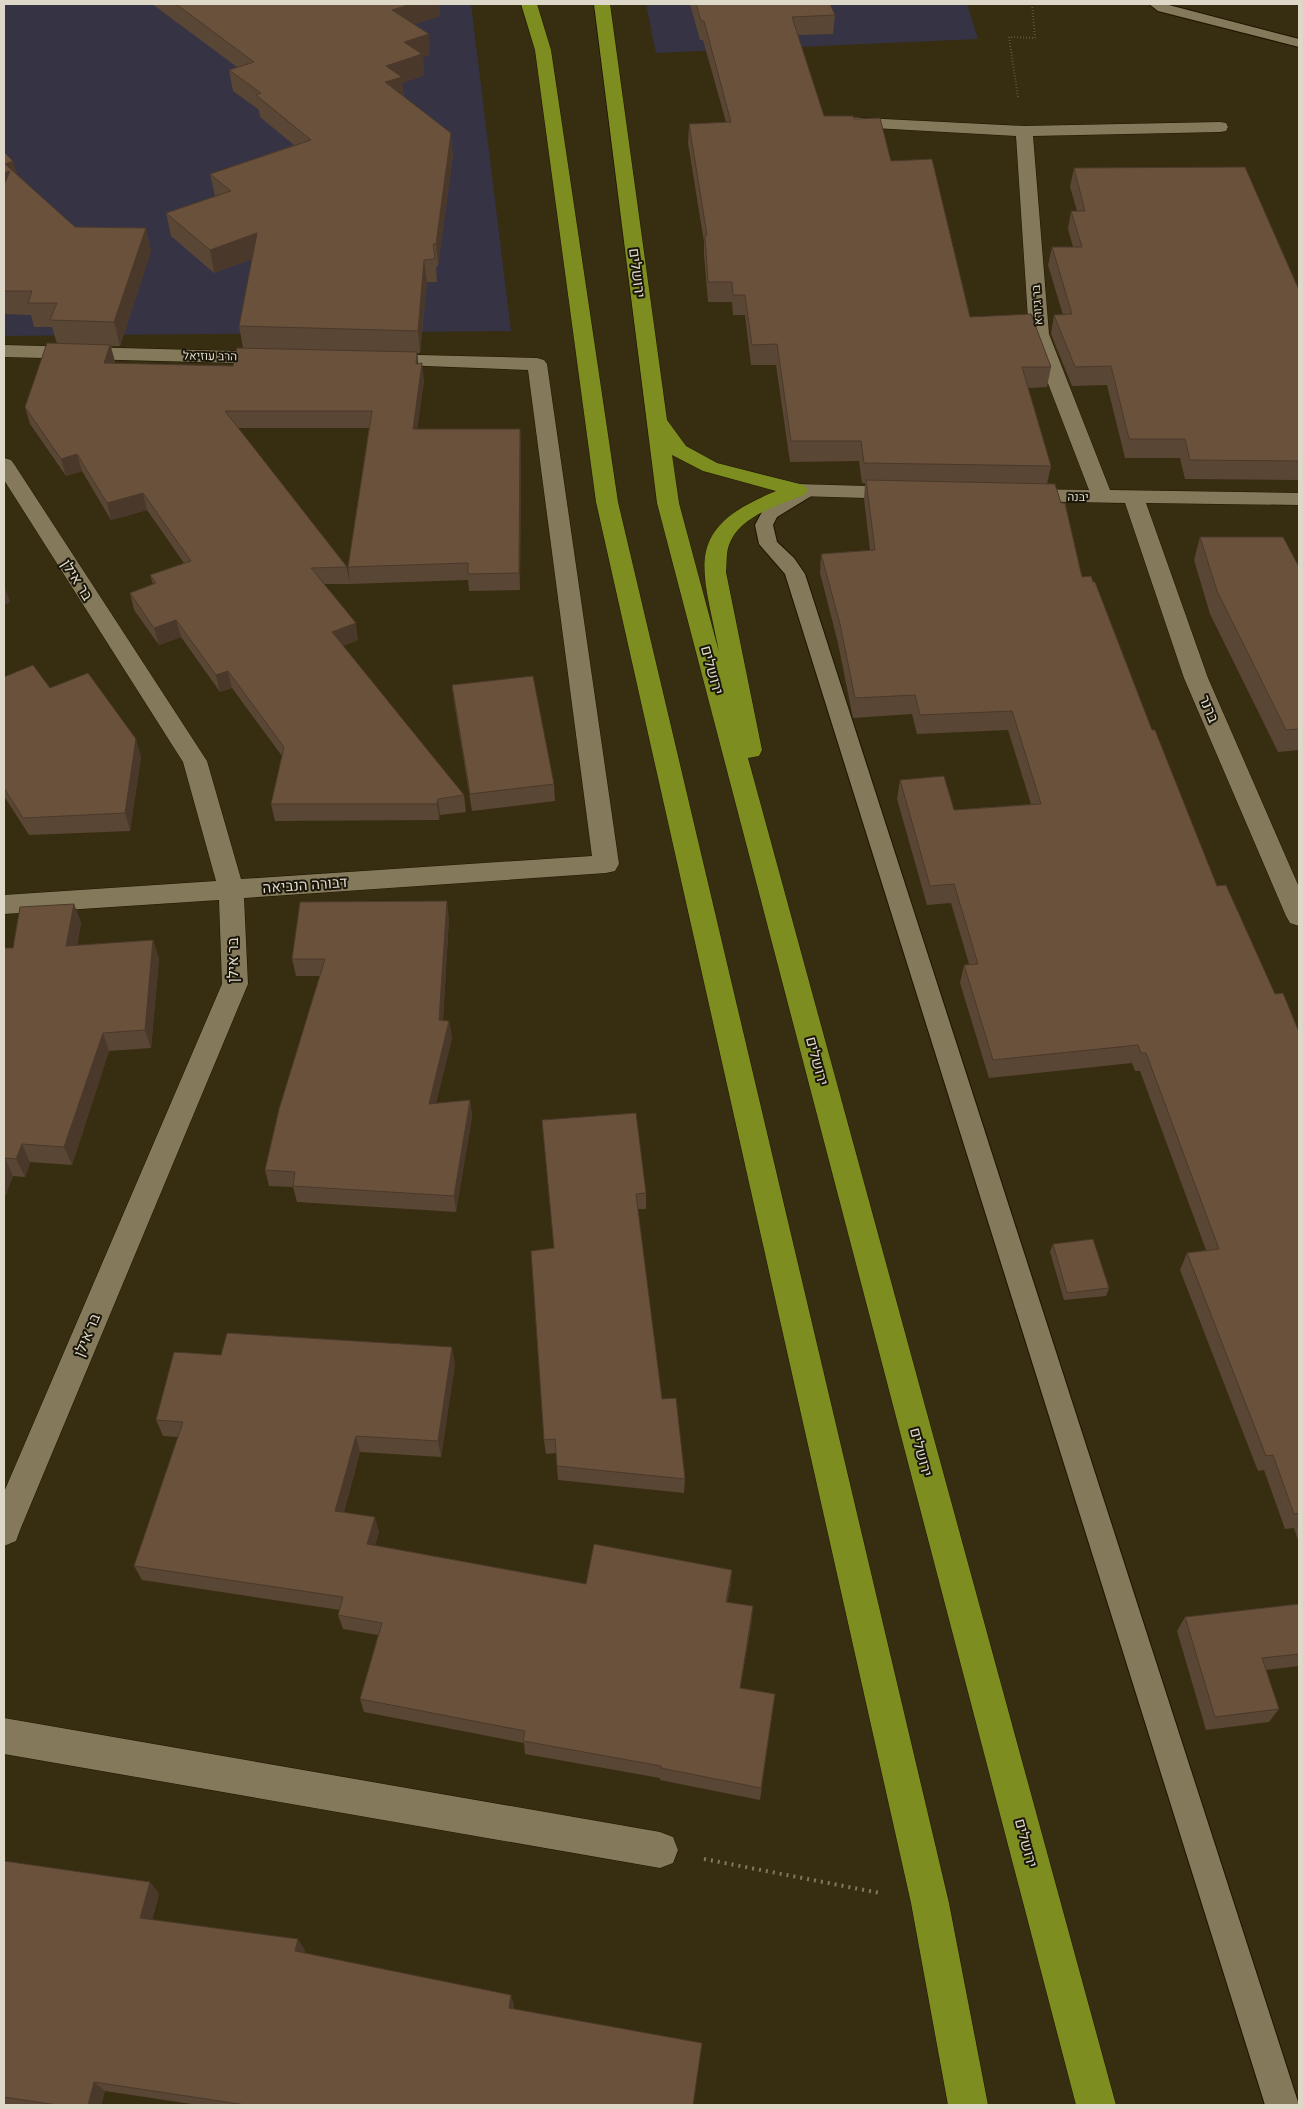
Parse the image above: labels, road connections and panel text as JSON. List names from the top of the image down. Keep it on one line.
{"streets":{"highway":["ירושלים"],"street":["בר גיורא","הרב עוזיאל","יבנה","בר אילן","ברנר","דבורה הנביאה"]},"crossings":[["בר גיורא","יבנה"],["יבנה","ברנר"],["בר אילן","דבורה הנביאה"]]}
